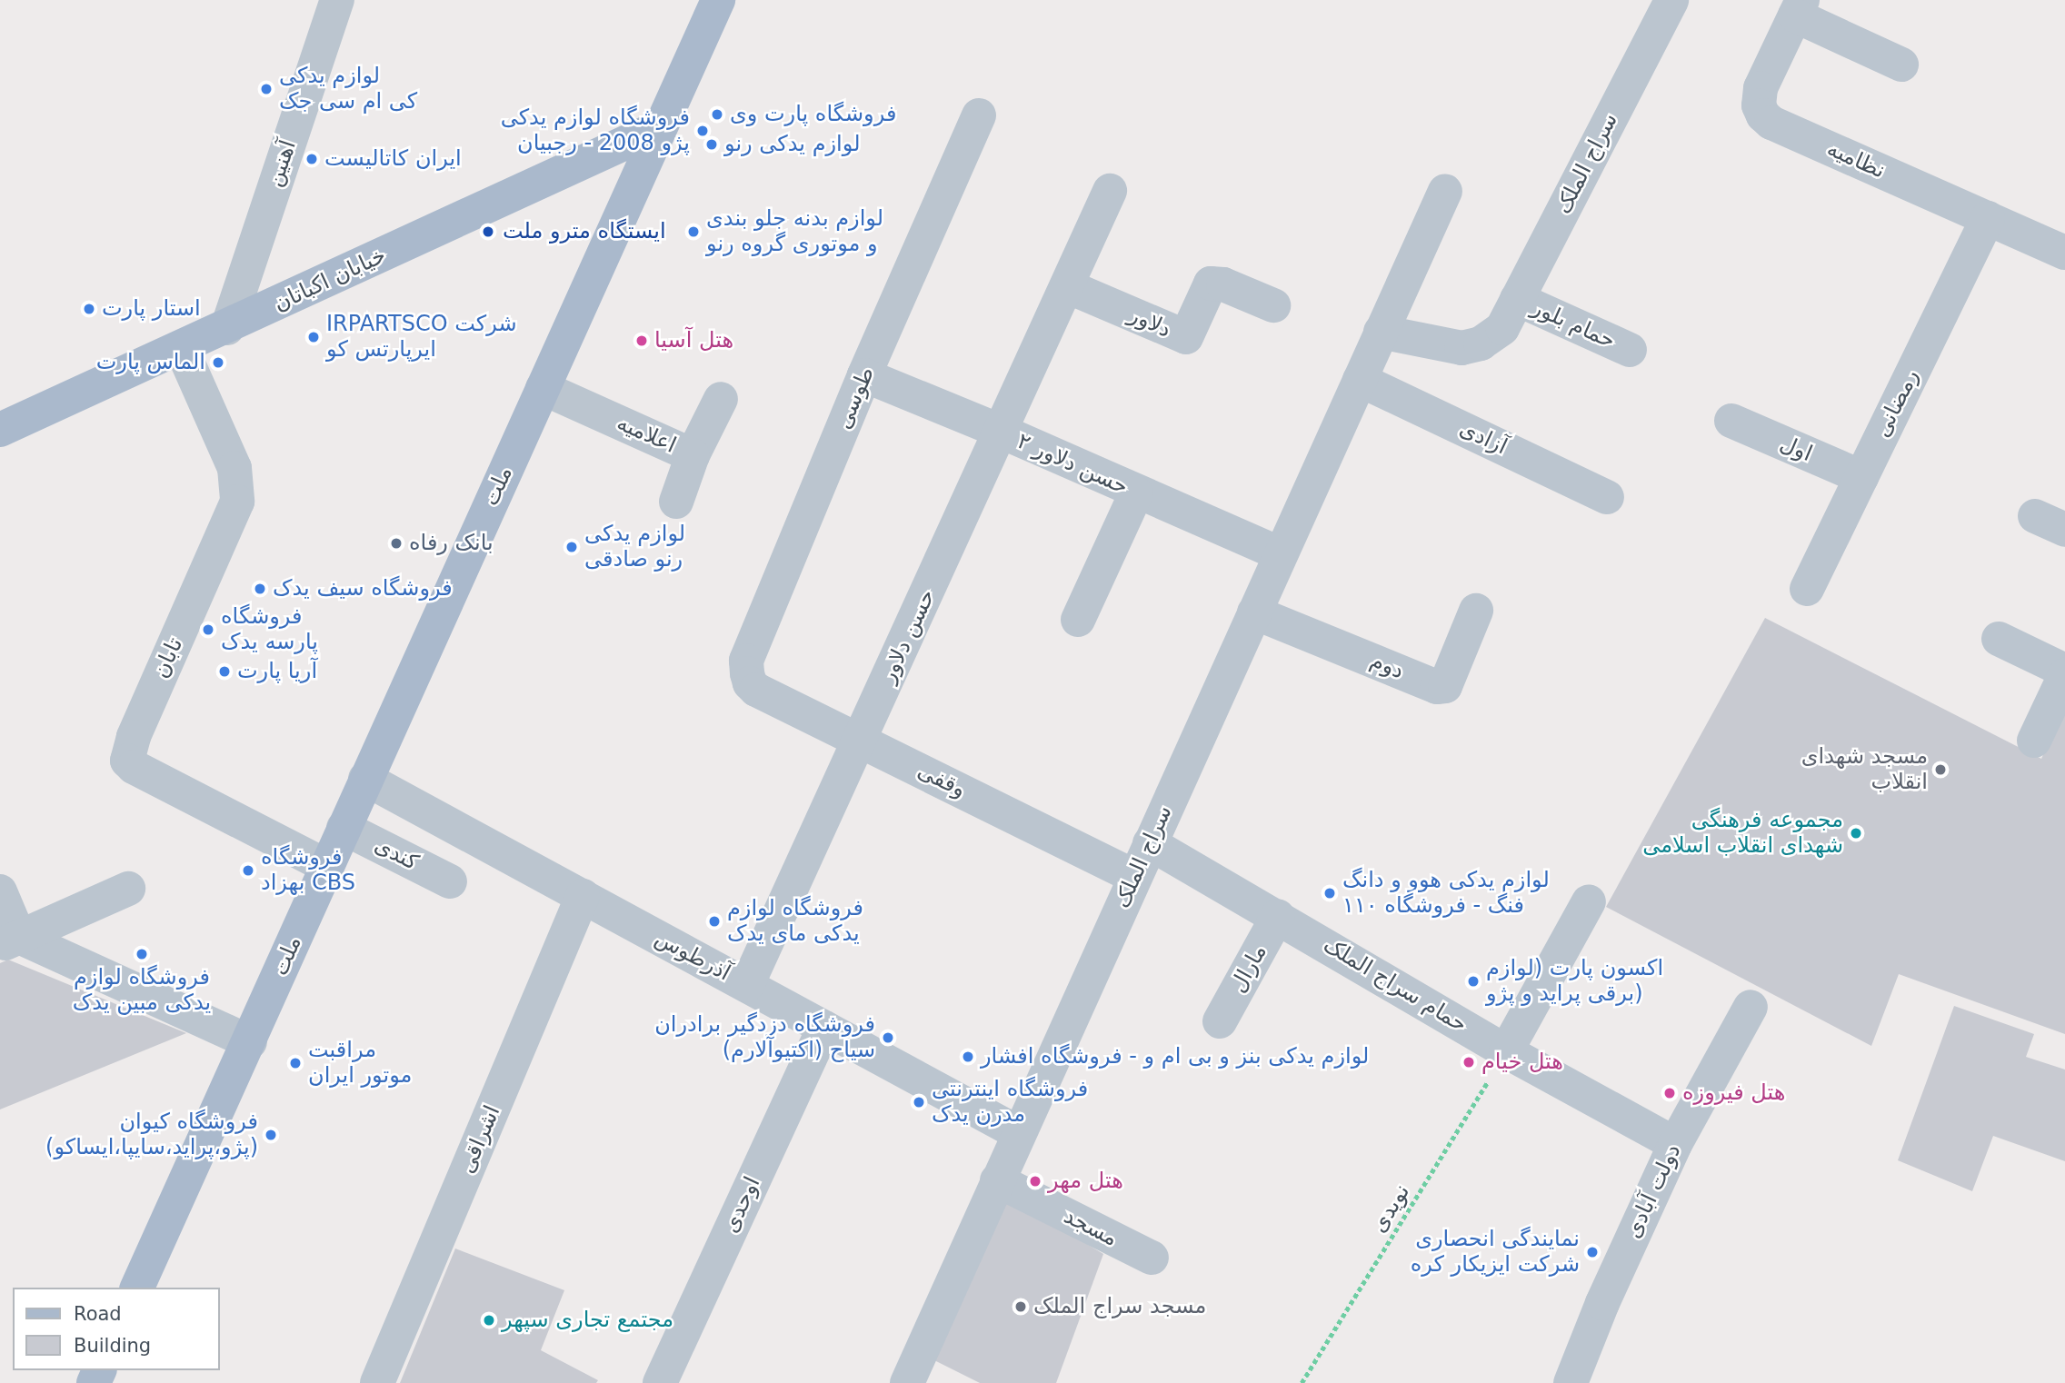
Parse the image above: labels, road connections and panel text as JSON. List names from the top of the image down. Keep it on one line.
{"streets":{"main road":["خیابان اکباتان","ملت"],"street":["نظامیه","آهنین","سراج الملک","دلاور","حمام بلور","طوسی","رمضانی","اعلامیه","آزادی","اول","حسن دلاور ۲","حسن دلاور","تابان","دوم","وقفی","کندی","آذرطوس","مارال","حمام سراج الملک","اشراقی","دولت آبادی","اوحدی","مسجد"],"path":["نویدی"]},"crossings":[["نظامیه","رمضانی"],["آهنین","خیابان اکباتان"],["سراج الملک","حمام بلور"],["سراج الملک","آزادی"],["سراج الملک","حسن دلاور ۲"],["سراج الملک","دوم"],["سراج الملک","وقفی"],["سراج الملک","آذرطوس"],["سراج الملک","حمام سراج الملک"],["سراج الملک","مسجد"],["خیابان اکباتان","ملت"],["خیابان اکباتان","تابان"],["دلاور","حسن دلاور"],["طوسی","حسن دلاور ۲"],["طوسی","وقفی"],["رمضانی","اول"],["اعلامیه","ملت"],["حسن دلاور ۲","حسن دلاور"],["ملت","تابان"],["ملت","کندی"],["ملت","آذرطوس"],["حسن دلاور","وقفی"],["حسن دلاور","آذرطوس"],["آذرطوس","اشراقی"],["آذرطوس","اوحدی"],["مارال","حمام سراج الملک"],["حمام سراج الملک","دولت آبادی"],["حمام سراج الملک","نویدی"]],"places":["لوازم یدکی کی ام سی جک","فروشگاه پارت وی","فروشگاه لوازم یدکی پژو 2008 - رجبیان","لوازم یدکی رنو","ایران کاتالیست","ایستگاه مترو ملت","لوازم بدنه جلو بندی و موتوری گروه رنو","استار پارت","IRPARTSCO شرکت ایرپارتس کو","هتل آسیا","الماس پارت","بانک رفاه","لوازم یدکی رنو صادقی","فروشگاه سیف یدک","فروشگاه پارسه یدک","آریا پارت","مسجد شهدای انقلاب","مجموعه فرهنگی شهدای انقلاب اسلامی","فروشگاه بهزاد CBS","لوازم یدکی هوو و دانگ فنگ - فروشگاه ۱۱۰","فروشگاه لوازم یدکی مای یدک","فروشگاه لوازم یدکی مبین یدک","اکسون پارت (لوازم برقی پراید و پژو)","فروشگاه دزدگیر برادران سیاح (اکتیوآلارم)","لوازم یدکی بنز و بی ام و - فروشگاه افشار","هتل خیام","مراقبت موتور ایران","هتل فیروزه","فروشگاه اینترنتی مدرن یدک","فروشگاه کیوان (پژو،پراید،سایپا،ایساکو)","هتل مهر","نمایندگی انحصاری شرکت ایزیکار کره","مسجد سراج الملک","مجتمع تجاری سپهر"],"legend":["Road","Building"]}
